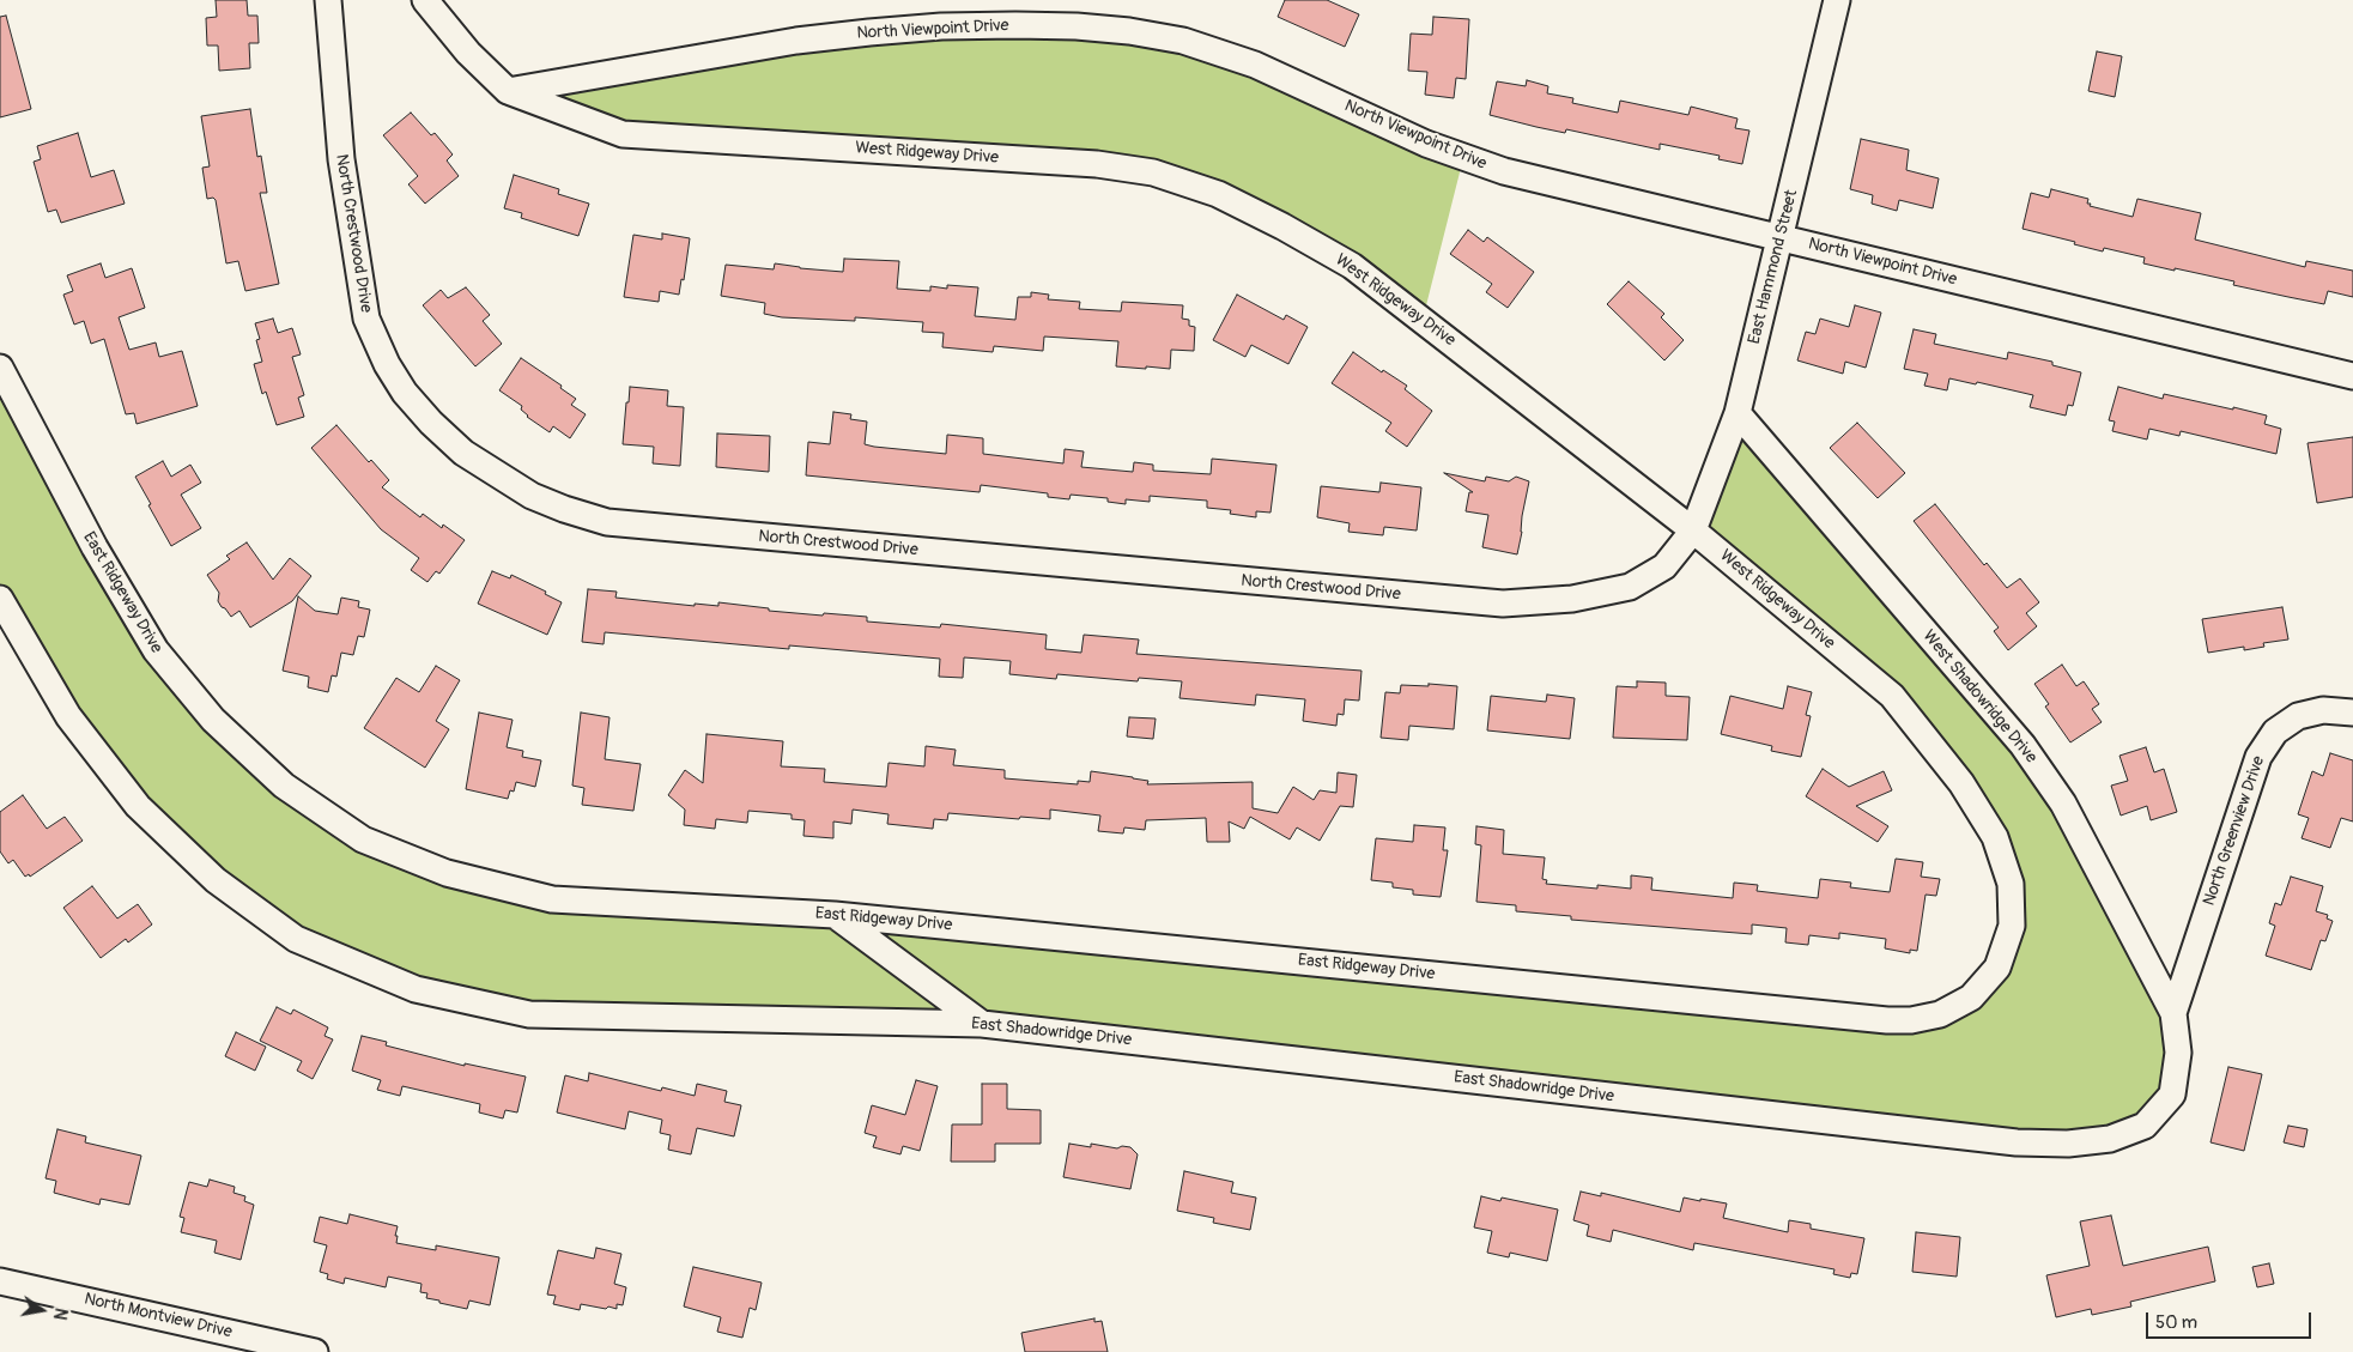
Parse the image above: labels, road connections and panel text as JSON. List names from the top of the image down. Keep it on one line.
{"streets":{"street":["North Viewpoint Drive","West Ridgeway Drive","North Crestwood Drive","East Hammond Street","East Ridgeway Drive","West Shadowridge Drive","North Greenview Drive","East Shadowridge Drive","North Montview Drive"]},"crossings":[["North Viewpoint Drive","West Ridgeway Drive"],["North Viewpoint Drive","East Hammond Street"],["West Ridgeway Drive","North Crestwood Drive"],["West Ridgeway Drive","East Hammond Street"],["West Ridgeway Drive","East Ridgeway Drive"],["North Crestwood Drive","East Hammond Street"],["East Hammond Street","West Shadowridge Drive"],["West Shadowridge Drive","North Greenview Drive"],["West Shadowridge Drive","East Shadowridge Drive"],["North Greenview Drive","East Shadowridge Drive"]],"scale_bar":"50 m","north":"right"}
